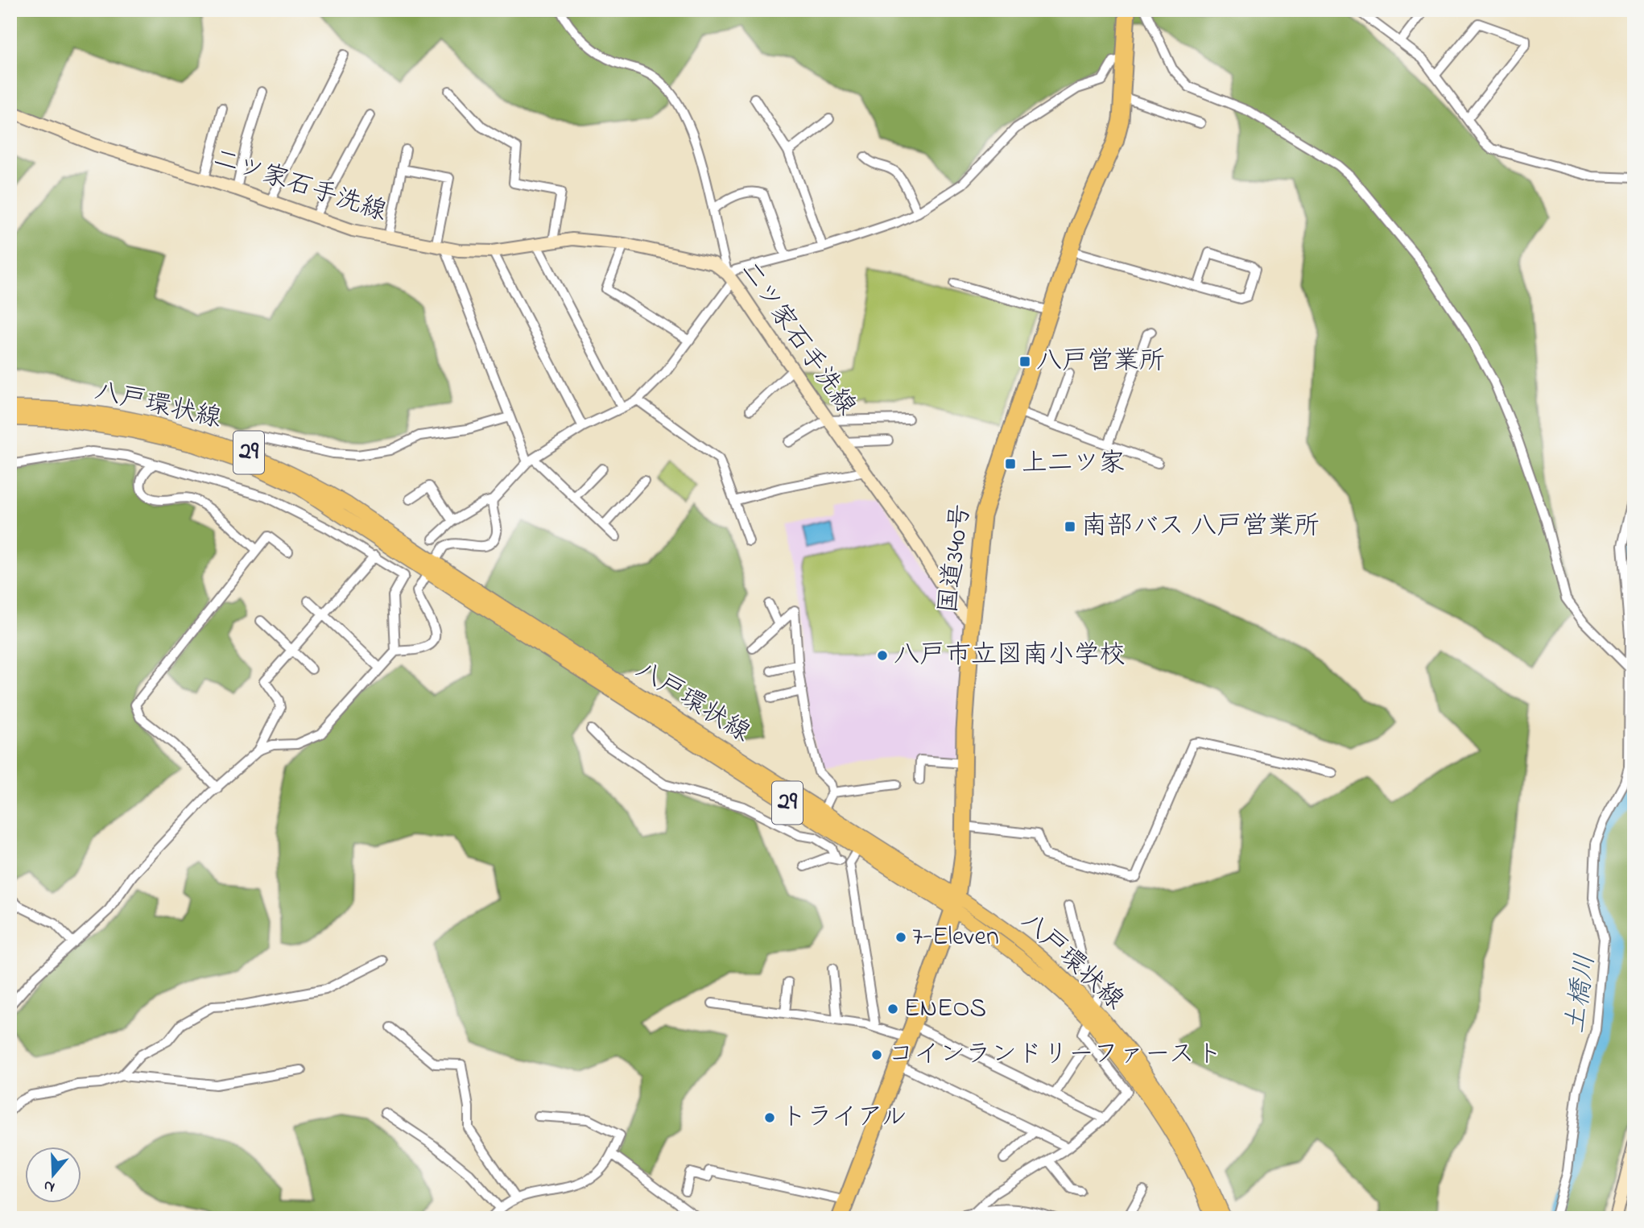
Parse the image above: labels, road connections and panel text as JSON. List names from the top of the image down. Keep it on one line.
{"streets":{"highway":["国道340号"],"main road":["八戸環状線","29"],"street":["二ツ家石手洗線"]},"crossings":[["二ツ家石手洗線","国道340号"],["八戸環状線","国道340号"]],"water":["土橋川"],"places":{"transit":["八戸営業所","上二ツ家","南部バス 八戸営業所"],"other":["八戸市立図南小学校","7-Eleven","ENEOS","コインランドリーファースト","トライアル"]},"north":"bottom"}
